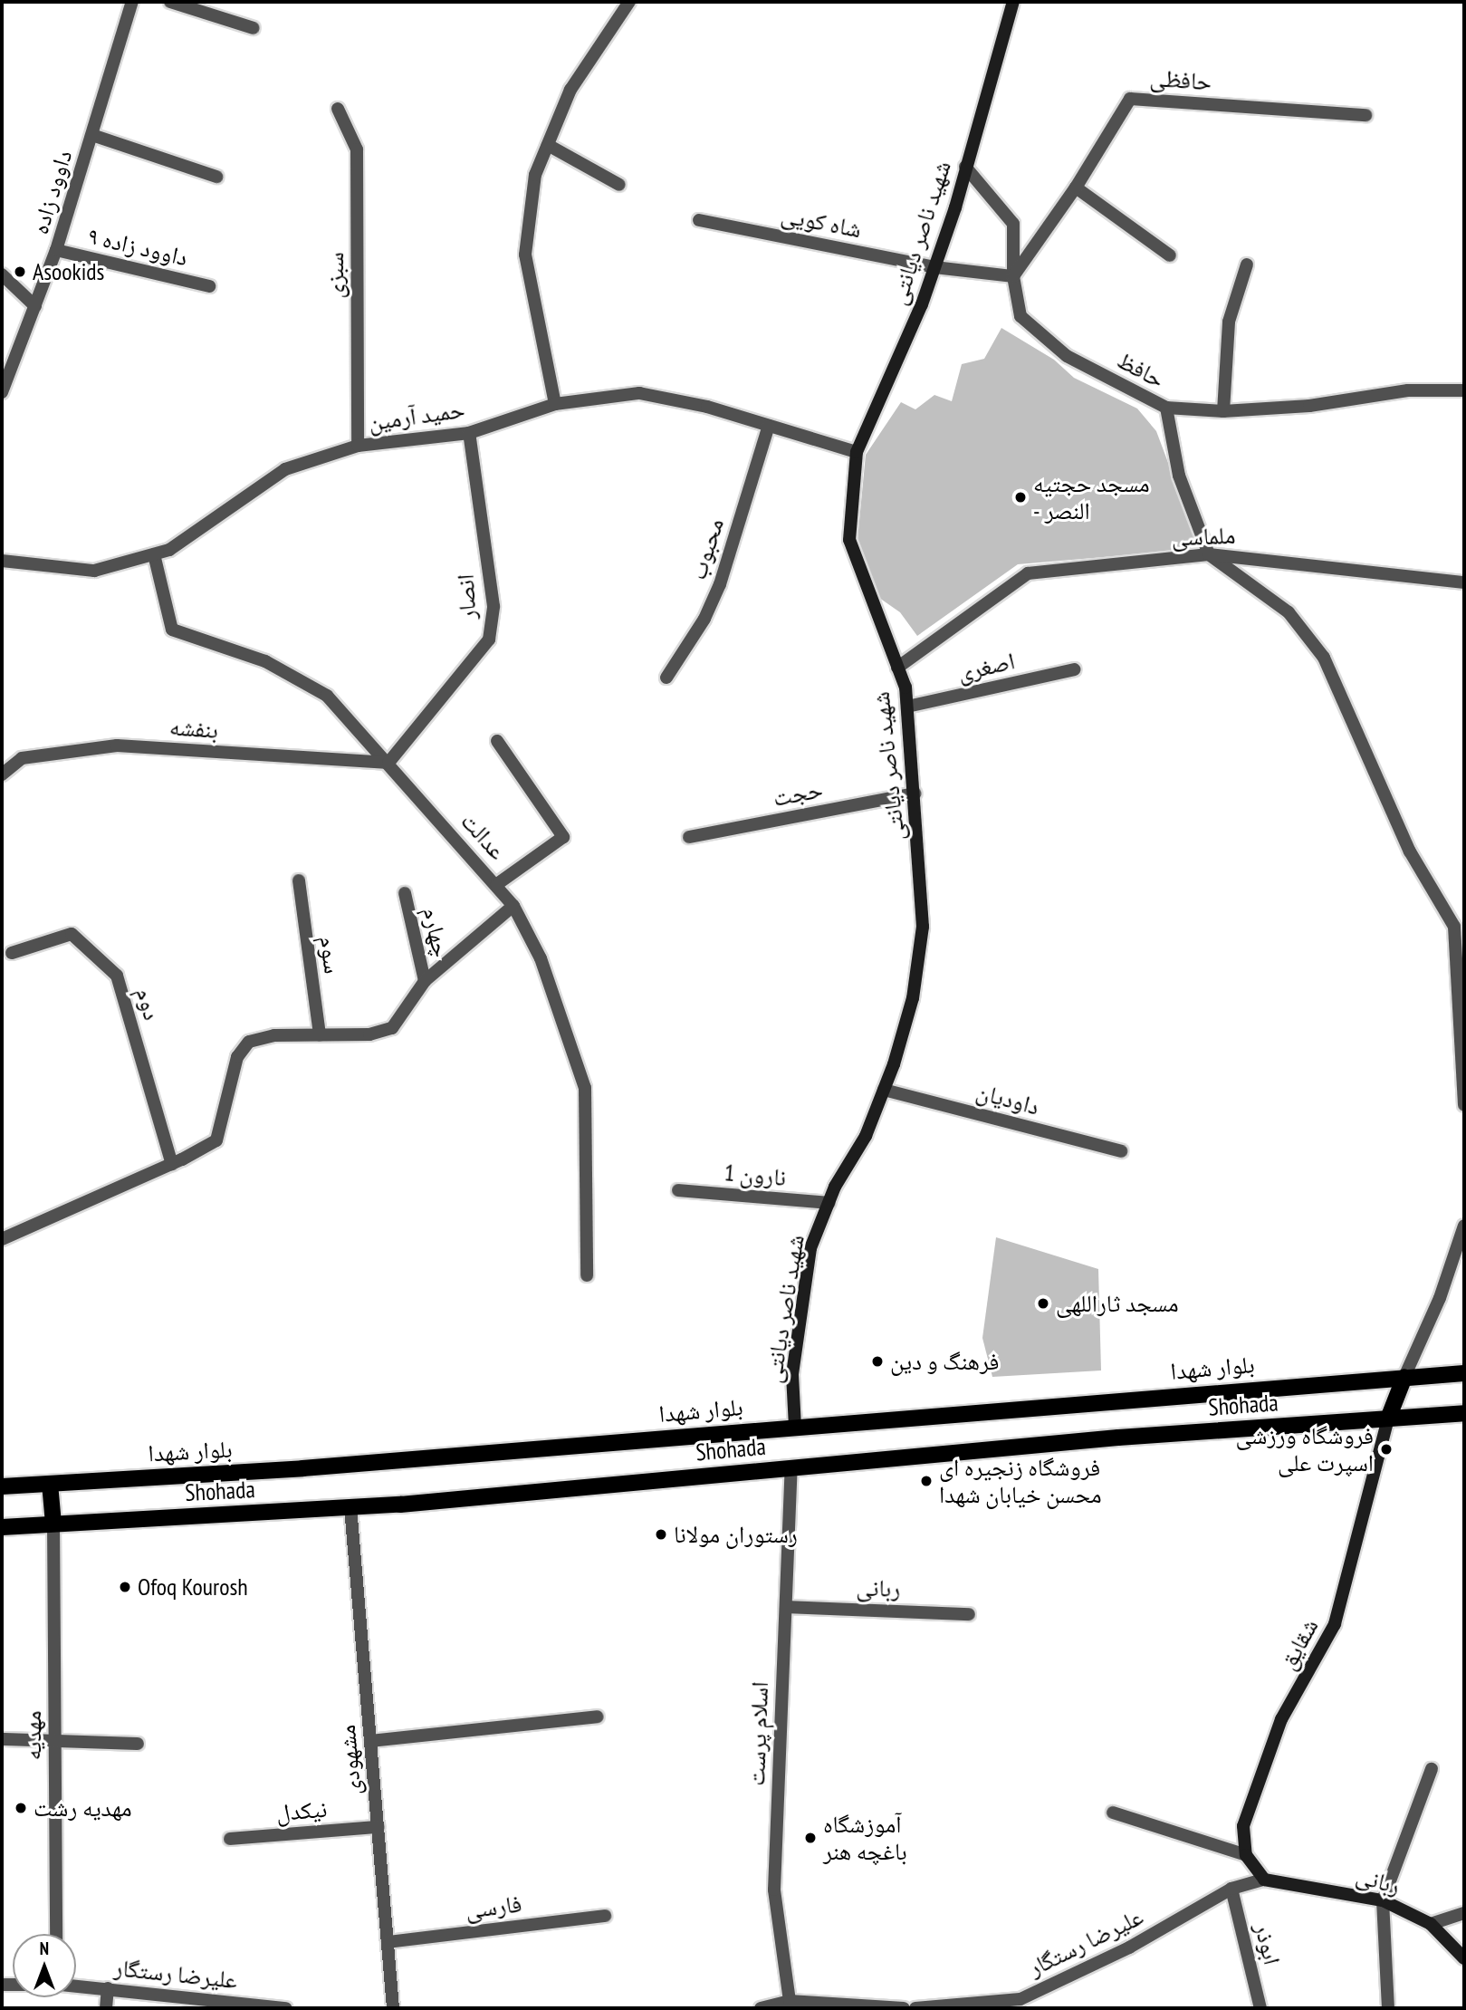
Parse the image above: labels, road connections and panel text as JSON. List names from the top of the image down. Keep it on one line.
{"streets":{"main road":["شهید ناصر دیانتی","بلوار شهدا","Shohada","ربانی","شقایق"],"street":["حافظی","داوود زاده","شاه کویی","داوود زاده ۹","سبزی","حافظ","حمید آرمین","ملماسی","محبوب","انصار","اصغری","بنفشه","حجت","عدالت","چهارم","سوم","دوم","داودیان","نارون 1","اسلام پرست","مهدیه","مشهودی","نیکدل","فارسی","علیرضا رستگار","ابوذر"]},"crossings":[["حافظی","شاه کویی"],["حافظی","حافظ"],["داوود زاده","داوود زاده ۹"],["شاه کویی","شهید ناصر دیانتی"],["شاه کویی","حافظ"],["شهید ناصر دیانتی","حافظ"],["شهید ناصر دیانتی","حمید آرمین"],["شهید ناصر دیانتی","ملماسی"],["شهید ناصر دیانتی","اصغری"],["شهید ناصر دیانتی","حجت"],["شهید ناصر دیانتی","داودیان"],["شهید ناصر دیانتی","نارون 1"],["شهید ناصر دیانتی","بلوار شهدا"],["سبزی","حمید آرمین"],["حمید آرمین","محبوب"],["حمید آرمین","انصار"],["حمید آرمین","عدالت"],["انصار","بنفشه"],["انصار","عدالت"],["بنفشه","عدالت"],["Shohada","شقایق"],["Shohada","اسلام پرست"],["Shohada","مهدیه"],["Shohada","مشهودی"],["ربانی","اسلام پرست"],["ربانی","علیرضا رستگار"],["مشهودی","نیکدل"],["مشهودی","فارسی"],["علیرضا رستگار","ابوذر"]],"places":["Asookids","مسجد حجتیه - النصر","مسجد ثاراللهی","فرهنگ و دین","فروشگاه ورزشی اسپرت علی","فروشگاه زنجیره ای محسن خیابان شهدا","رستوران مولانا","Ofoq Kourosh","مهدیه رشت","آموزشگاه باغچه هنر"],"north":"top"}
